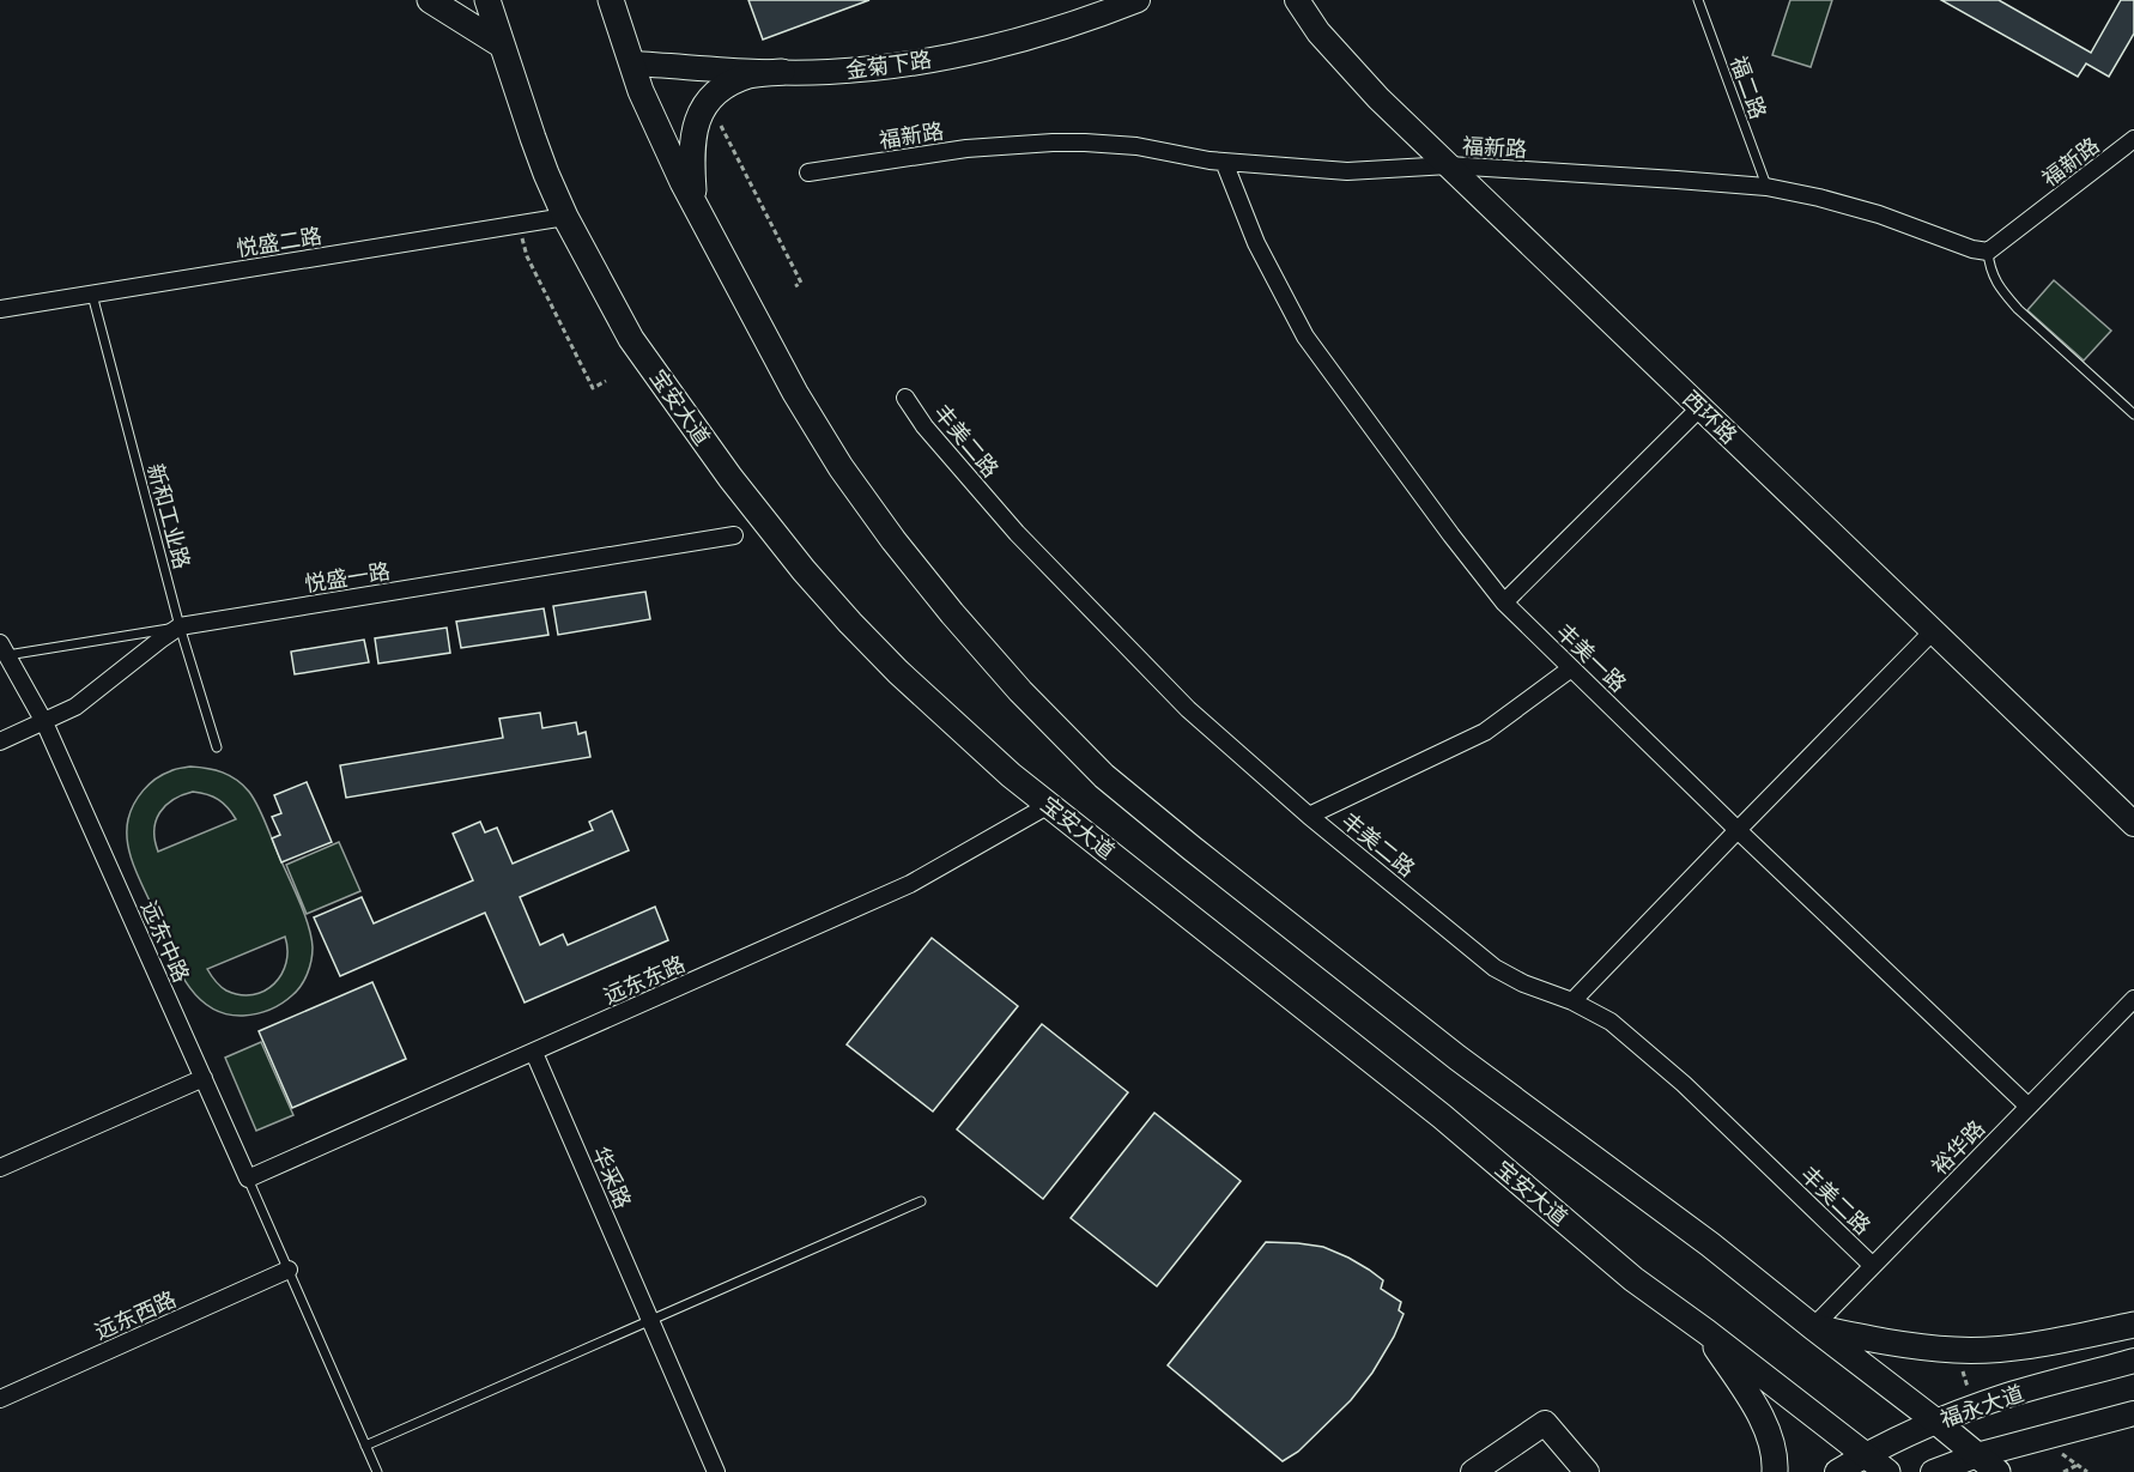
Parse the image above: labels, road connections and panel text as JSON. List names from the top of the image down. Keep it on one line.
{"streets":{"main road":["宝安大道"],"street":["金菊下路","福新路","悦盛二路","西环路","丰美二路","悦盛一路","丰美一路","远东中路","远东东路","裕华路","华采路","远东西路","福永大道"],"lane":["福二路","新和工业路"]},"crossings":[["福二路","福新路"],["福新路","西环路"],["福新路","丰美一路"],["悦盛二路","宝安大道"],["悦盛二路","新和工业路"],["宝安大道","远东东路"],["宝安大道","福永大道"],["丰美二路","裕华路"],["新和工业路","悦盛一路"],["悦盛一路","远东中路"],["丰美一路","裕华路"],["远东中路","远东东路"],["远东东路","华采路"]]}
